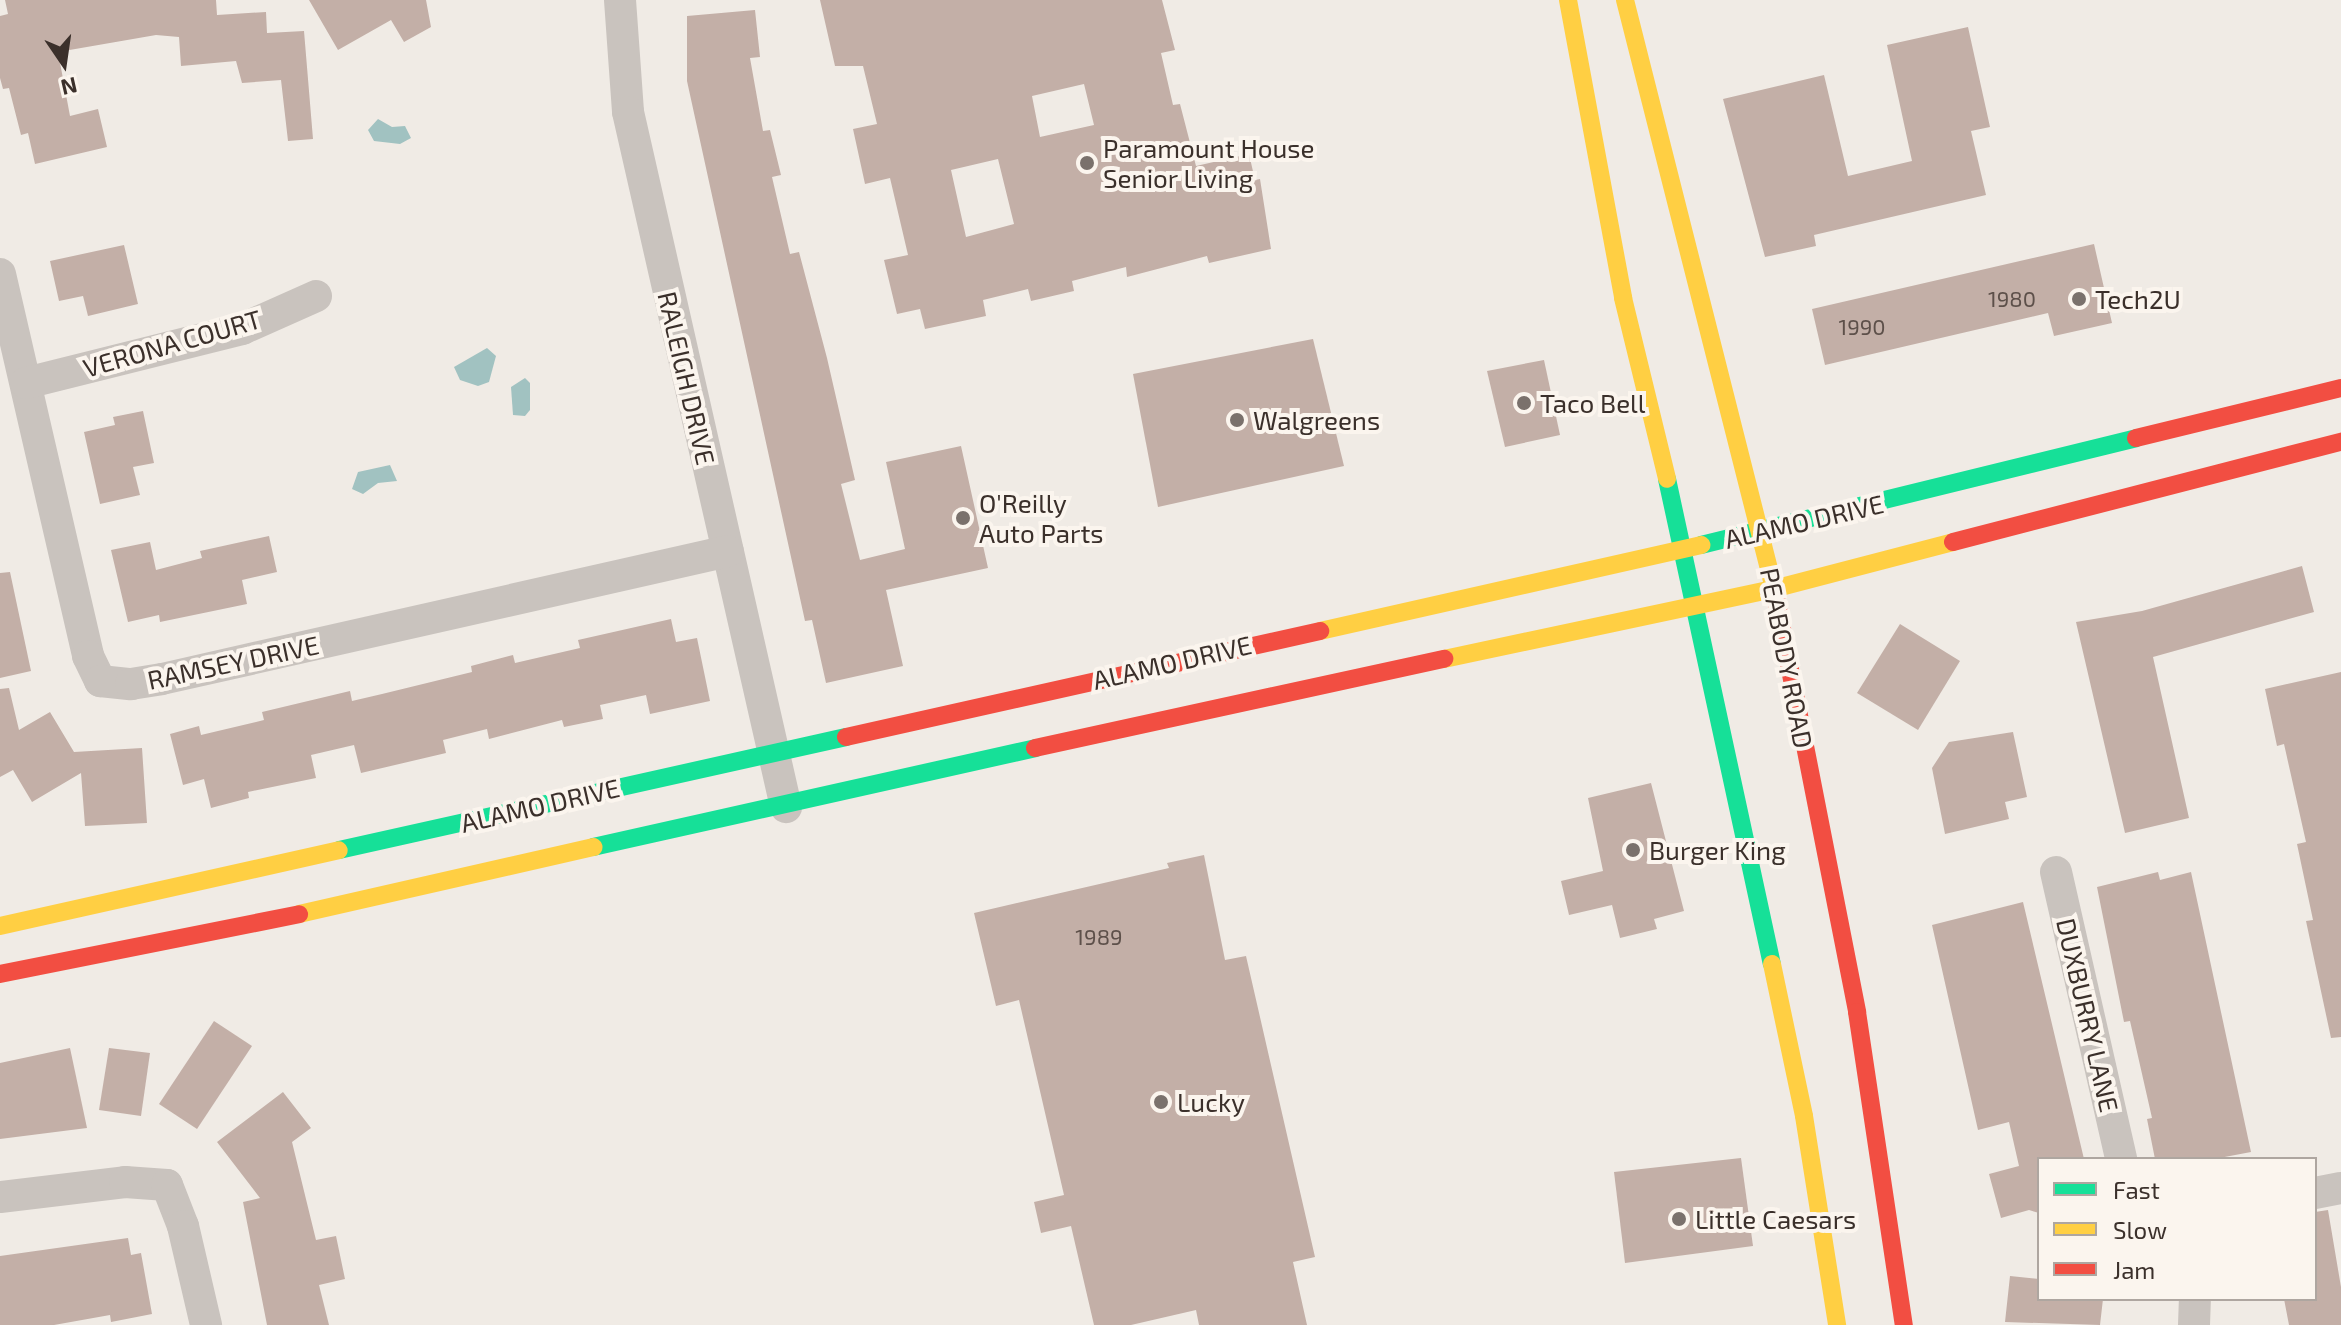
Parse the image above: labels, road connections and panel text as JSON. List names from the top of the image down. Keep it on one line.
{"streets":{"main road":["ALAMO DRIVE","PEABODY ROAD"],"street":["VERONA COURT","RALEIGH DRIVE","RAMSEY DRIVE","DUXBURRY LANE"]},"crossings":[["VERONA COURT","RAMSEY DRIVE"],["RALEIGH DRIVE","ALAMO DRIVE"],["RALEIGH DRIVE","RAMSEY DRIVE"],["ALAMO DRIVE","PEABODY ROAD"]],"places":["Paramount House Senior Living","Tech2U","Taco Bell","Walgreens","O'Reilly Auto Parts","Burger King","Lucky","Little Caesars"],"house_numbers":["1980","1990","1989"],"legend":["Fast","Slow","Jam"],"north":"bottom"}
